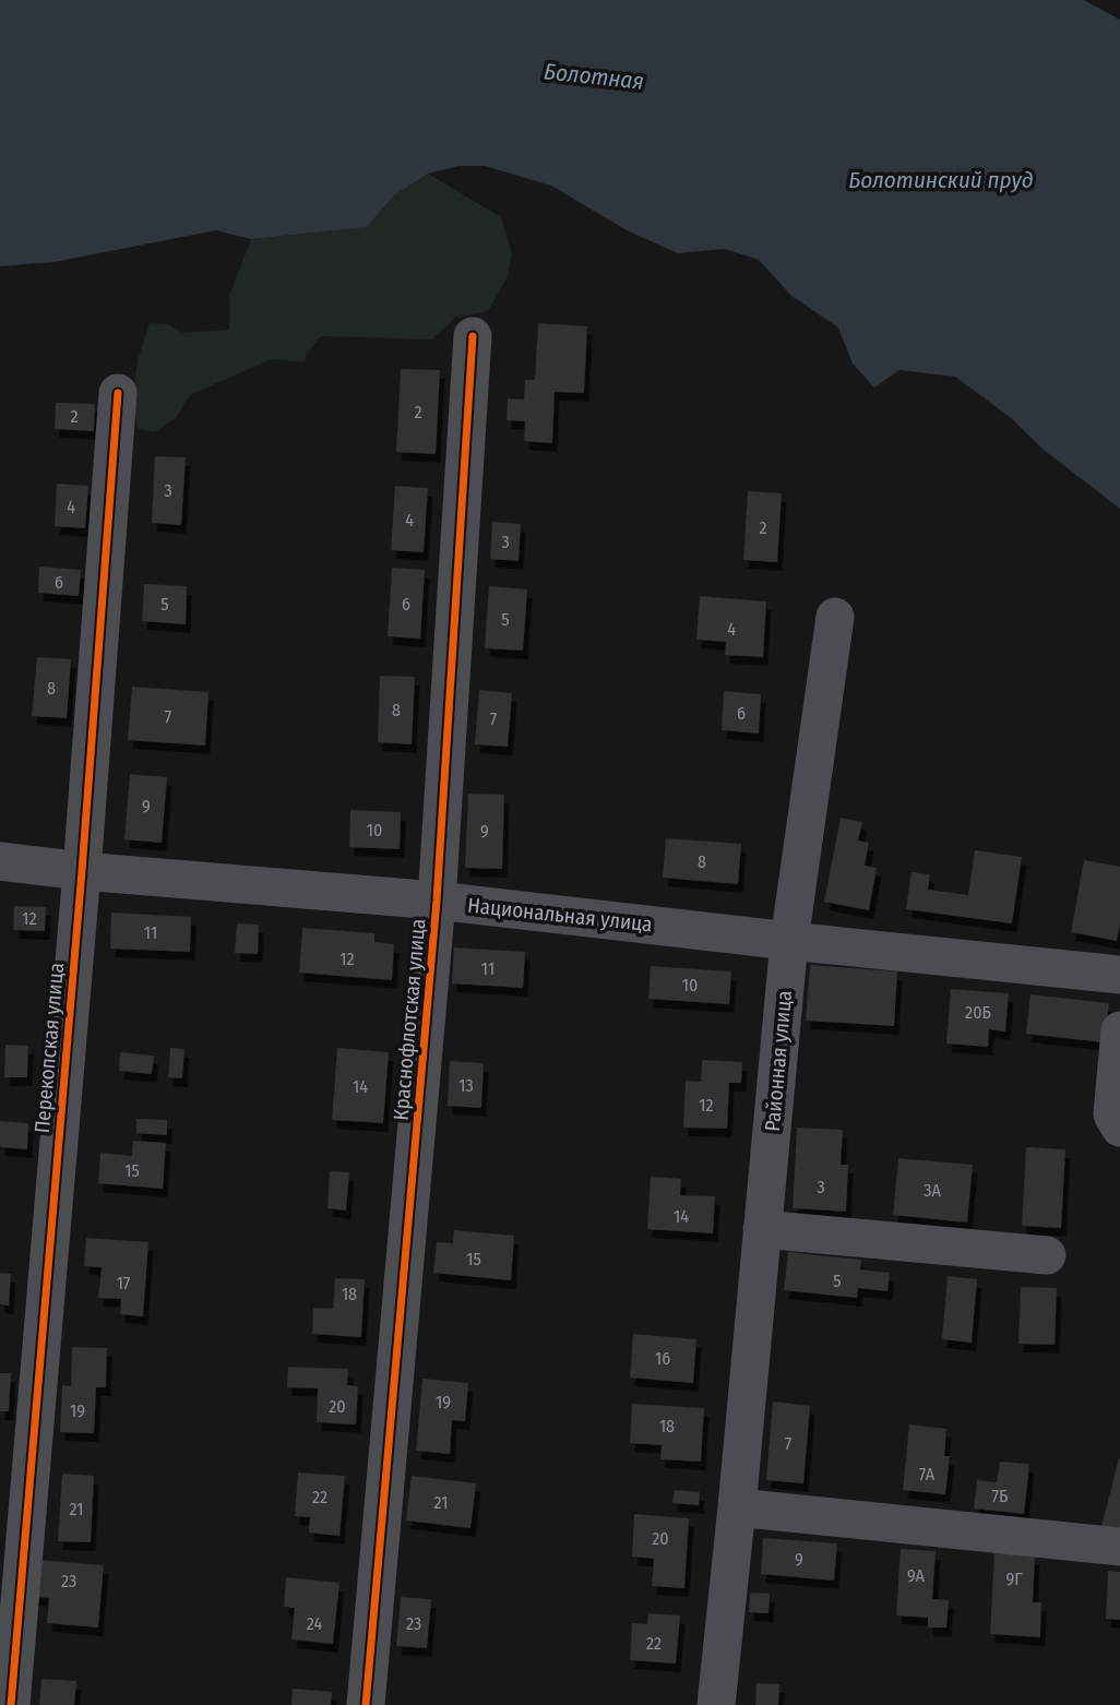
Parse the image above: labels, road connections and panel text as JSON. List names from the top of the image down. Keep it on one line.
{"streets":{"street":["Национальная улица","Краснофлотская улица","Перекопская улица","Районная улица"]},"crossings":[["Национальная улица","Краснофлотская улица"],["Национальная улица","Перекопская улица"],["Национальная улица","Районная улица"]],"water":["Болотная","Болотинский пруд"],"house_numbers":["2","2","3","4","4","2","3","6","5","6","5","4","8","8","6","7","7","9","10","9","8","12","11","12","11","10","20Б","13","14","12","15","3","3А","14","15","5","17","18","16","19","20","19","18","7","7А","7Б","22","21","21","20","9","9А","9Г","23","24","23","22"]}
